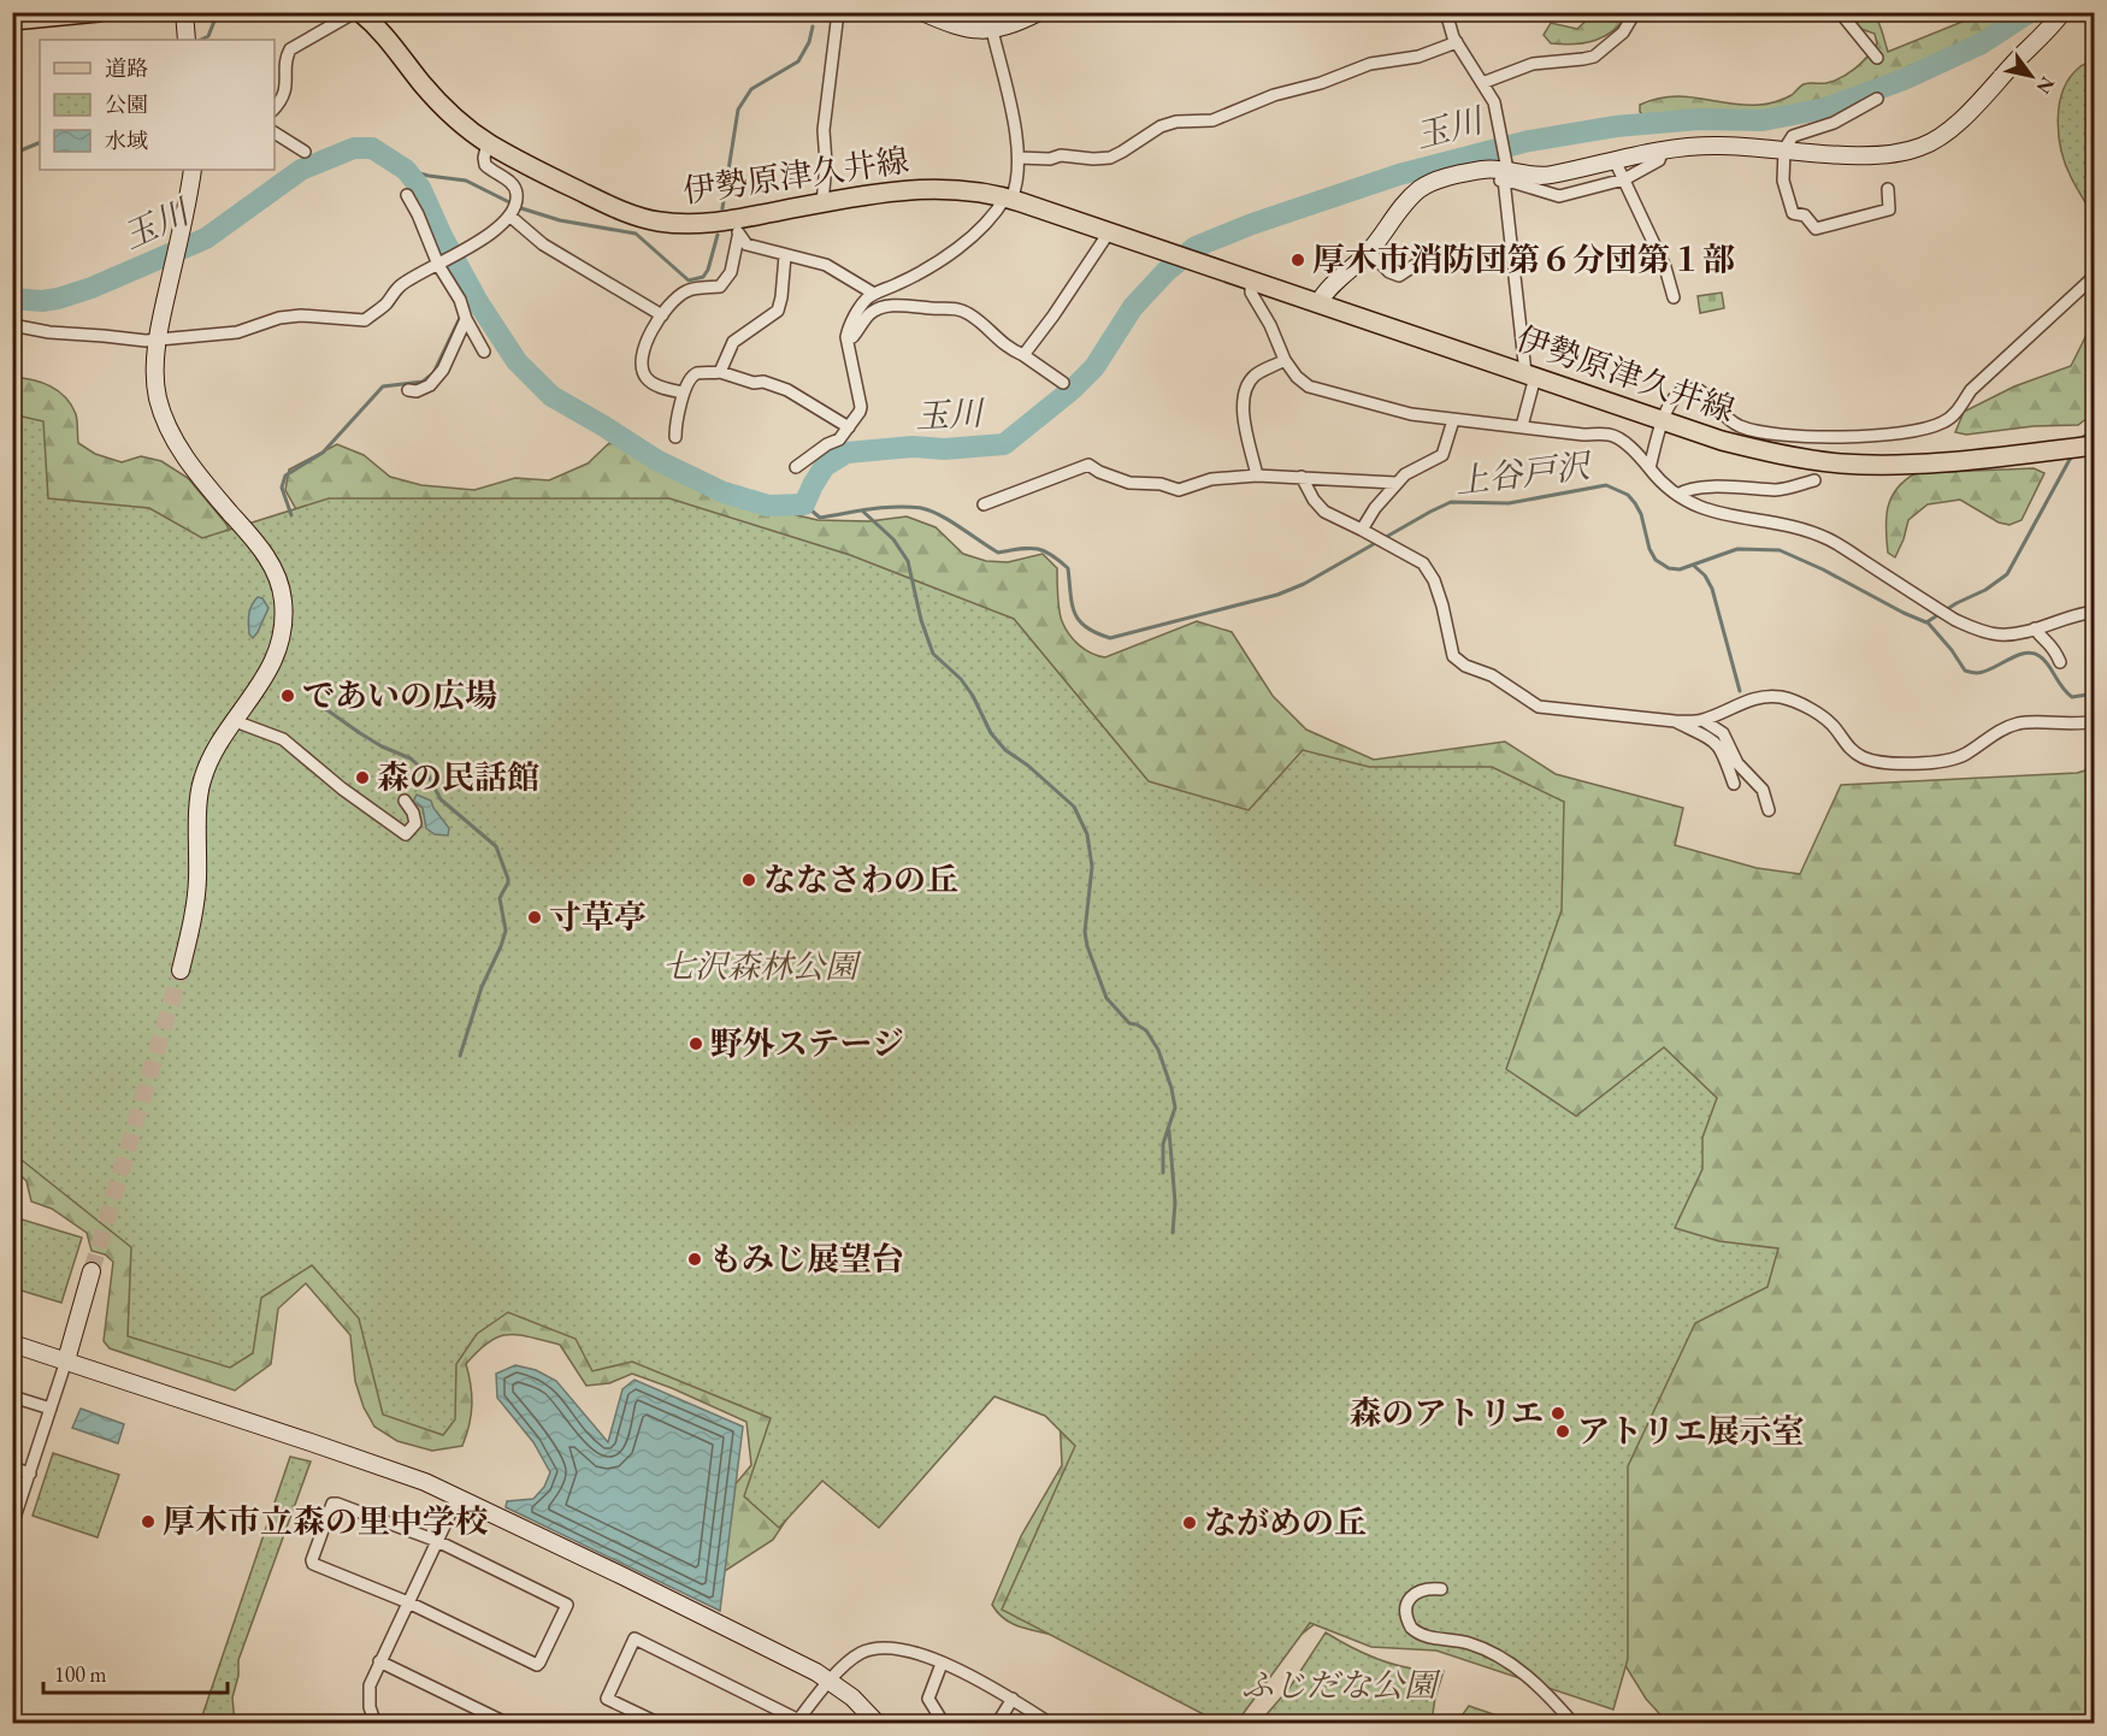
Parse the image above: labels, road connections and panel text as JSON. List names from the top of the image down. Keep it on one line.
{"streets":{"main road":["伊勢原津久井線"]},"water":["玉川","上谷戸沢"],"parks":["七沢森林公園","ふじだな公園"],"places":["厚木市消防団第６分団第１部","であいの広場","森の民話館","ななさわの丘","寸草亭","野外ステージ","もみじ展望台","森のアトリエ","アトリエ展示室","厚木市立森の里中学校","ながめの丘"],"legend":["道路","公園","水域"],"scale_bar":"100 m","north":"bottom right"}
